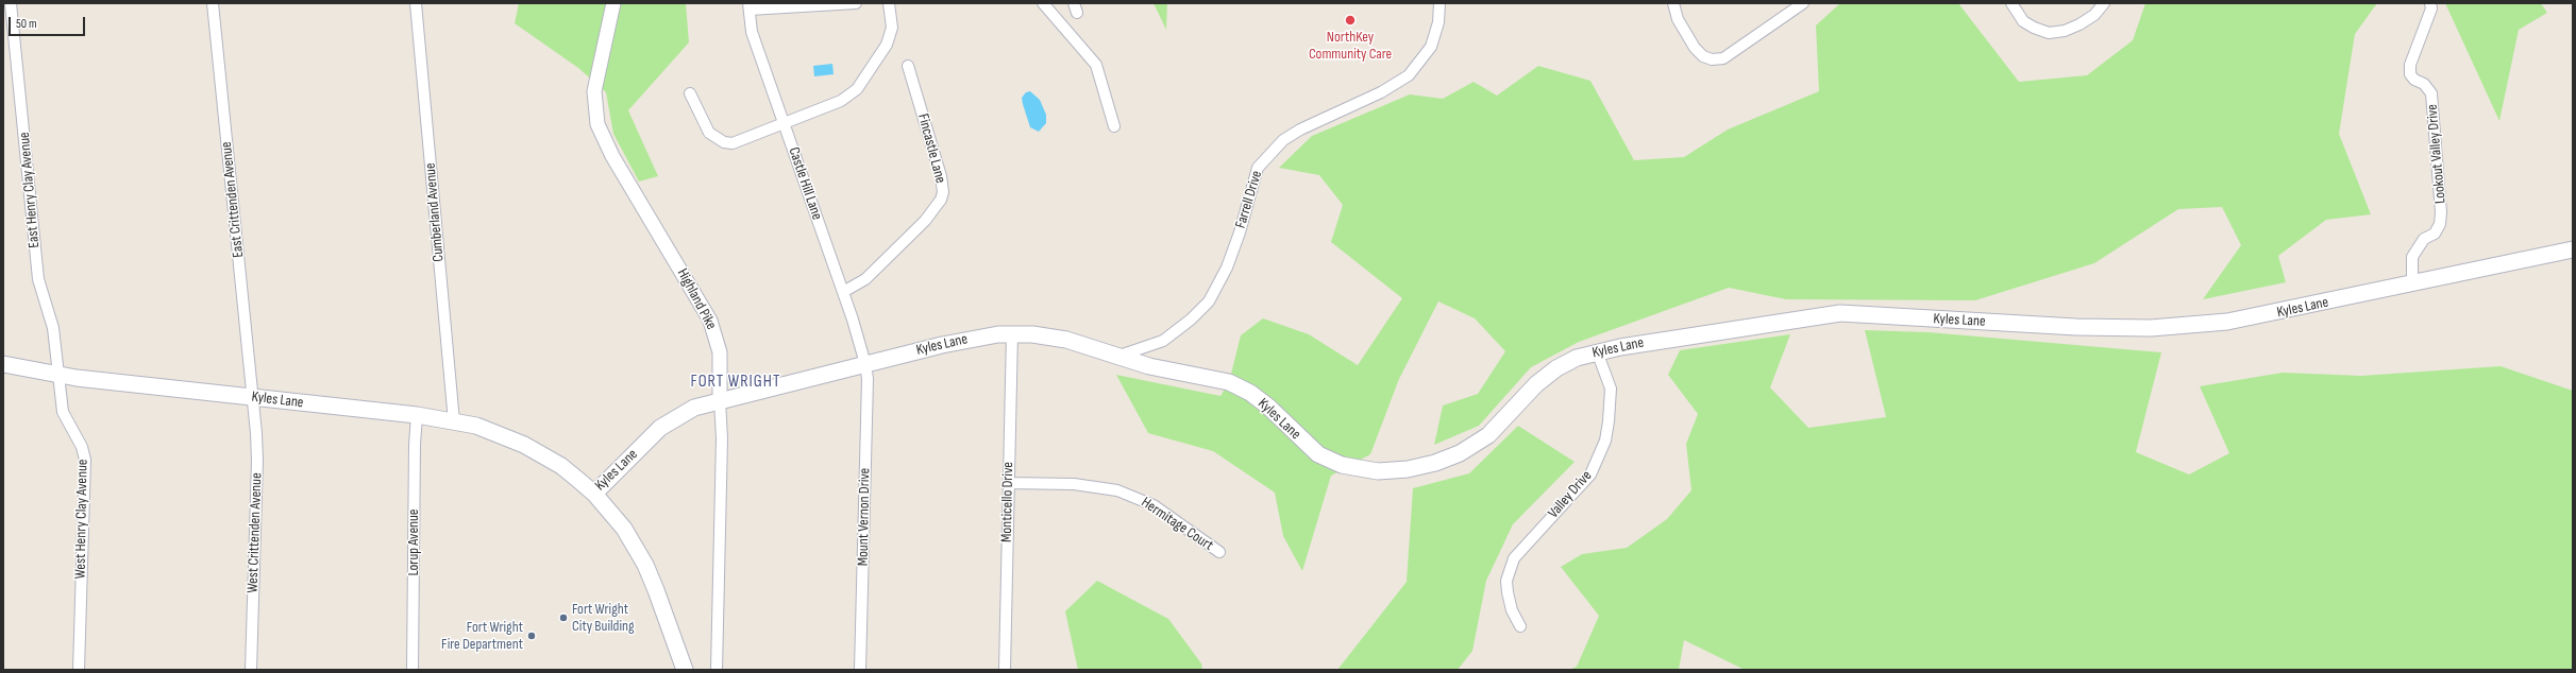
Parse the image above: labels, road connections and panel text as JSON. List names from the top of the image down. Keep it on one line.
{"streets":{"main road":["Kyles Lane"],"street":["Fincastle Lane","Lookout Valley Drive","Castle Hill Lane","East Henry Clay Avenue","East Crittenden Avenue","Farrell Drive","Cumberland Avenue","Highland Pike","Valley Drive","Monticello Drive","Mount Vernon Drive","West Henry Clay Avenue","Hermitage Court","West Crittenden Avenue","Lorup Avenue"]},"crossings":[["Fincastle Lane","Castle Hill Lane"],["Lookout Valley Drive","Kyles Lane"],["Castle Hill Lane","Kyles Lane"],["Castle Hill Lane","Mount Vernon Drive"],["East Henry Clay Avenue","Kyles Lane"],["East Henry Clay Avenue","West Henry Clay Avenue"],["East Crittenden Avenue","Kyles Lane"],["East Crittenden Avenue","West Crittenden Avenue"],["Farrell Drive","Kyles Lane"],["Cumberland Avenue","Kyles Lane"],["Highland Pike","Kyles Lane"],["Kyles Lane","Valley Drive"],["Kyles Lane","Monticello Drive"],["Kyles Lane","Mount Vernon Drive"],["Kyles Lane","West Henry Clay Avenue"],["Kyles Lane","West Crittenden Avenue"],["Kyles Lane","Lorup Avenue"],["Monticello Drive","Hermitage Court"]],"districts":["FORT WRIGHT"],"places":["NorthKey Community Care","Fort Wright City Building","Fort Wright Fire Department"],"scale_bar":"50 m"}
